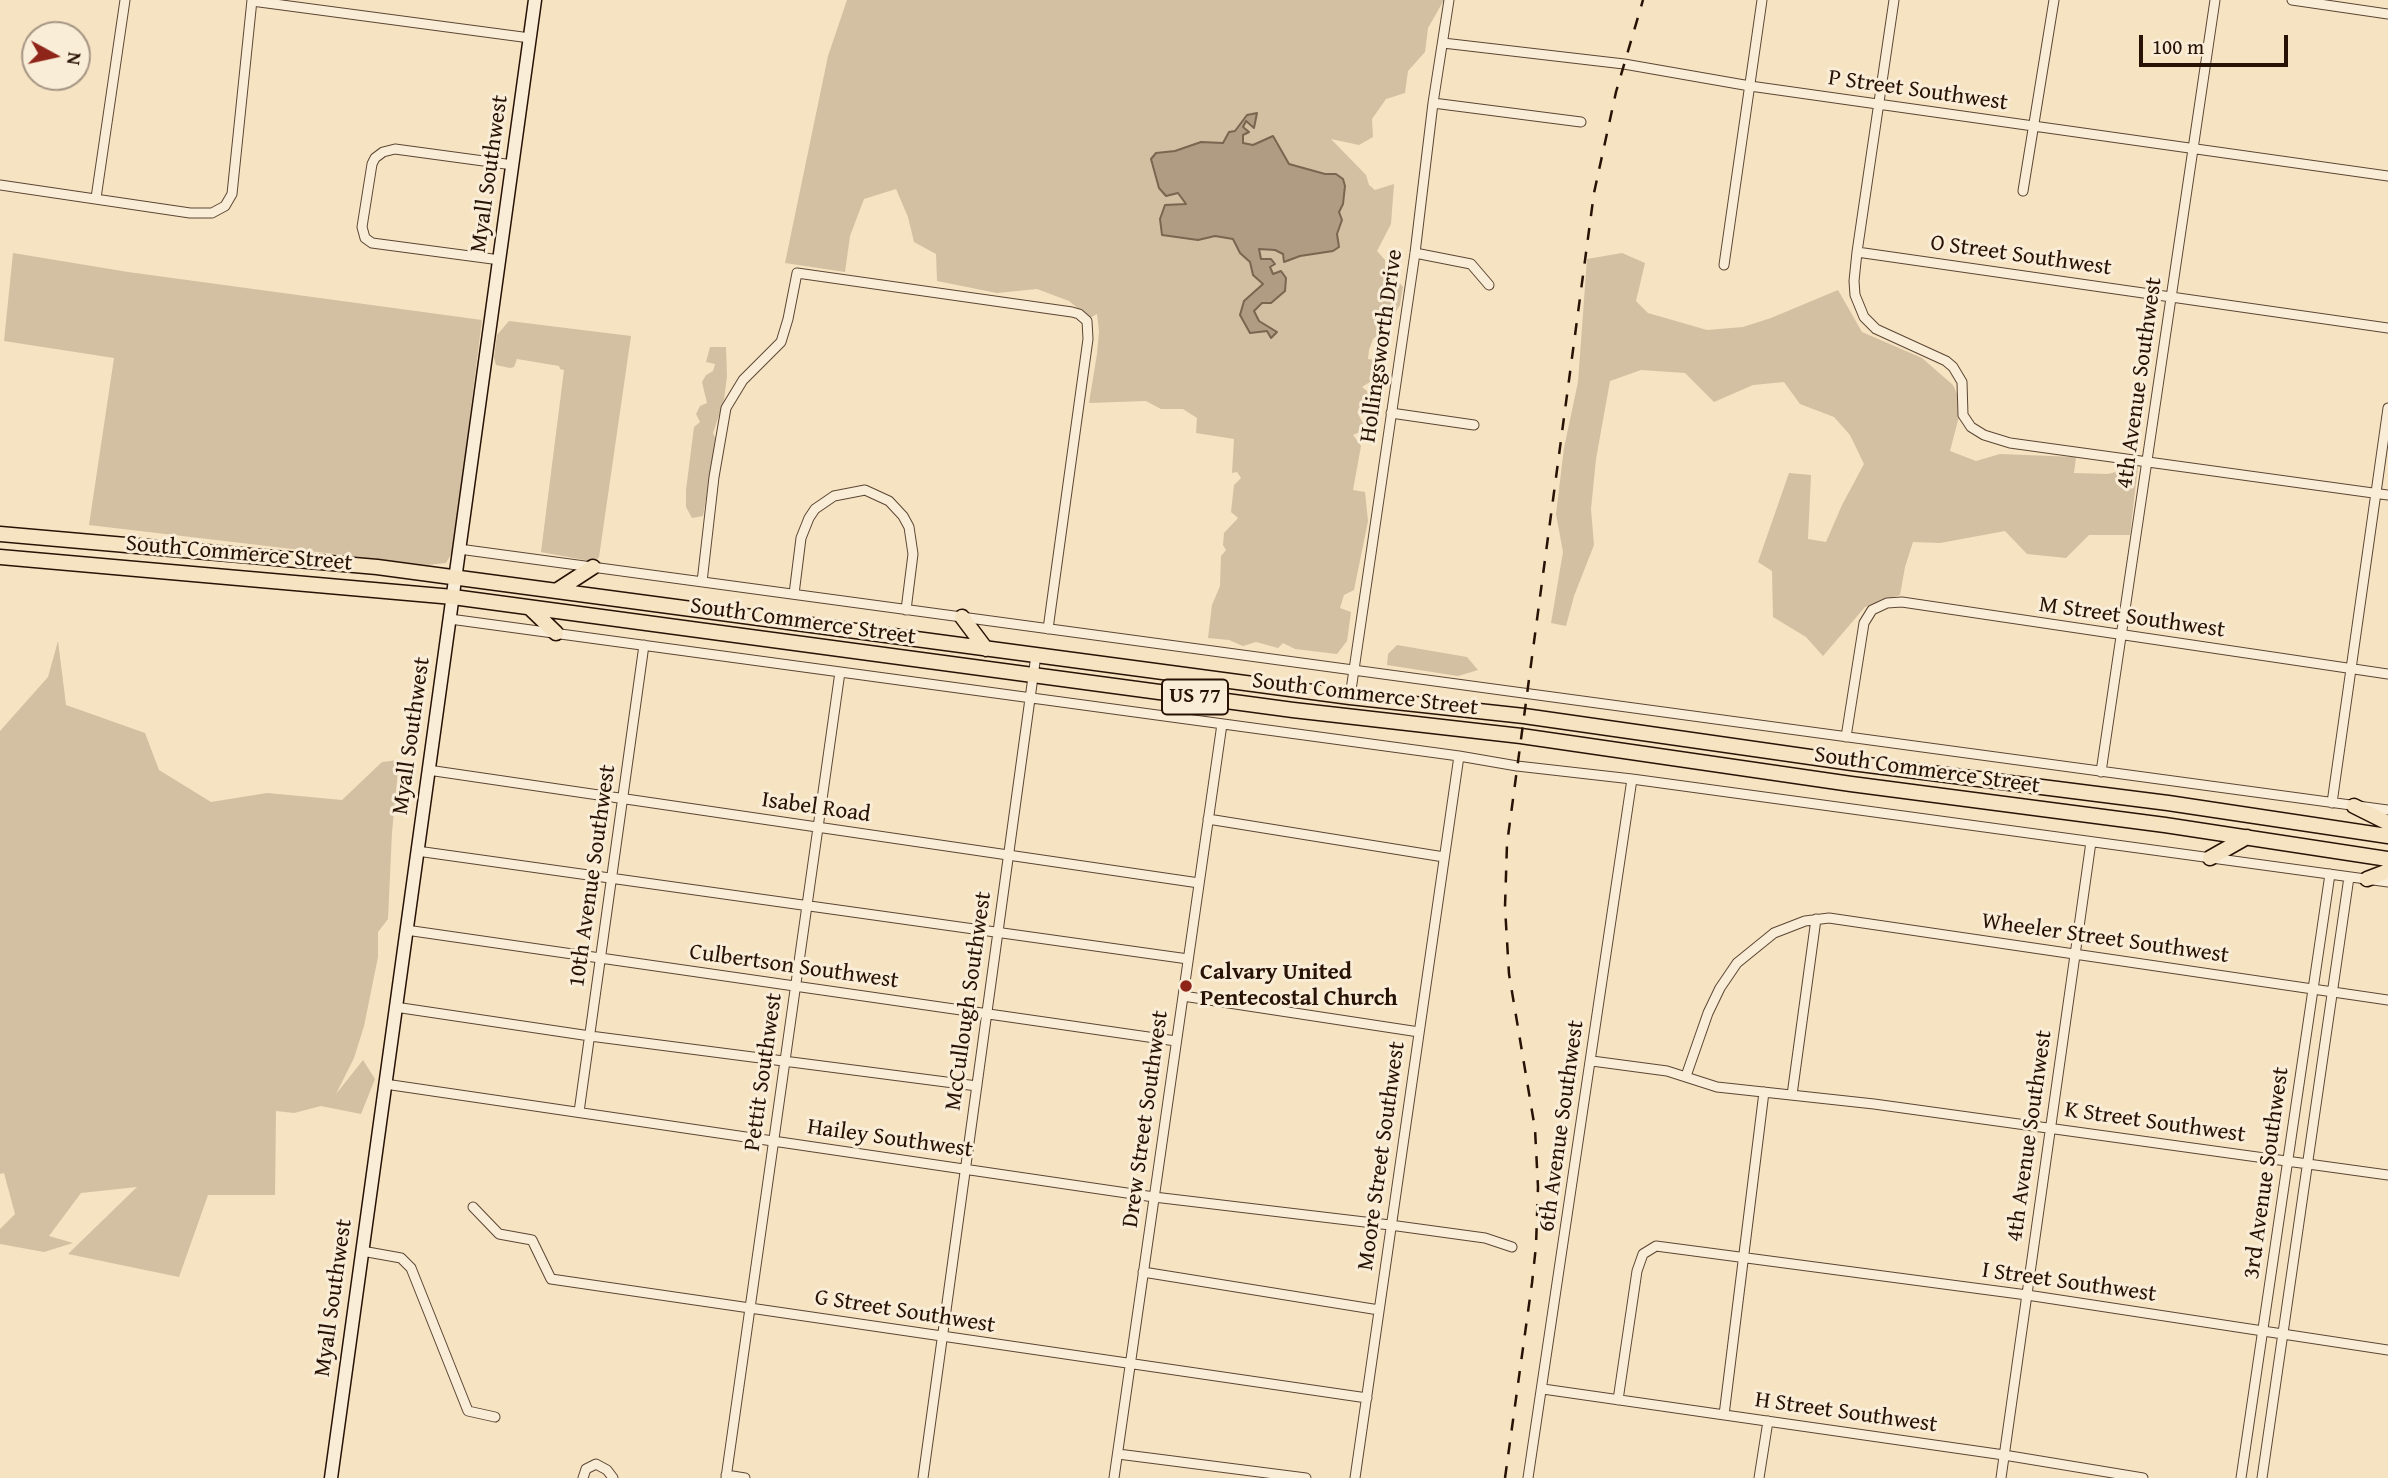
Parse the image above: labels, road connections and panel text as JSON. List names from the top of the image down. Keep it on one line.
{"streets":{"main road":["South Commerce Street","US 77"],"street":["P Street Southwest","Myall Southwest","O Street Southwest","Hollingsworth Drive","4th Avenue Southwest","M Street Southwest","Isabel Road","10th Avenue Southwest","Wheeler Street Southwest","Culbertson Southwest","McCullough Southwest","Pettit Southwest","Drew Street Southwest","K Street Southwest","6th Avenue Southwest","Hailey Southwest","Moore Street Southwest","3rd Avenue Southwest","I Street Southwest","G Street Southwest","H Street Southwest"]},"crossings":[["P Street Southwest","Hollingsworth Drive"],["P Street Southwest","4th Avenue Southwest"],["Myall Southwest","South Commerce Street"],["Myall Southwest","Isabel Road"],["Myall Southwest","Culbertson Southwest"],["Myall Southwest","Hailey Southwest"],["O Street Southwest","4th Avenue Southwest"],["Hollingsworth Drive","South Commerce Street"],["4th Avenue Southwest","M Street Southwest"],["4th Avenue Southwest","Wheeler Street Southwest"],["4th Avenue Southwest","K Street Southwest"],["4th Avenue Southwest","I Street Southwest"],["4th Avenue Southwest","H Street Southwest"],["South Commerce Street","McCullough Southwest"],["Isabel Road","10th Avenue Southwest"],["Isabel Road","McCullough Southwest"],["Isabel Road","Pettit Southwest"],["Isabel Road","Drew Street Southwest"],["10th Avenue Southwest","Culbertson Southwest"],["10th Avenue Southwest","Hailey Southwest"],["Wheeler Street Southwest","3rd Avenue Southwest"],["Culbertson Southwest","McCullough Southwest"],["Culbertson Southwest","Pettit Southwest"],["Culbertson Southwest","Drew Street Southwest"],["McCullough Southwest","Hailey Southwest"],["McCullough Southwest","G Street Southwest"],["Pettit Southwest","Hailey Southwest"],["Pettit Southwest","G Street Southwest"],["Drew Street Southwest","Hailey Southwest"],["Drew Street Southwest","G Street Southwest"],["K Street Southwest","3rd Avenue Southwest"],["6th Avenue Southwest","H Street Southwest"],["Hailey Southwest","Moore Street Southwest"],["Moore Street Southwest","G Street Southwest"],["3rd Avenue Southwest","I Street Southwest"],["I Street Southwest","H Street Southwest"]],"places":["Calvary United Pentecostal Church"],"scale_bar":"100 m","north":"right"}
